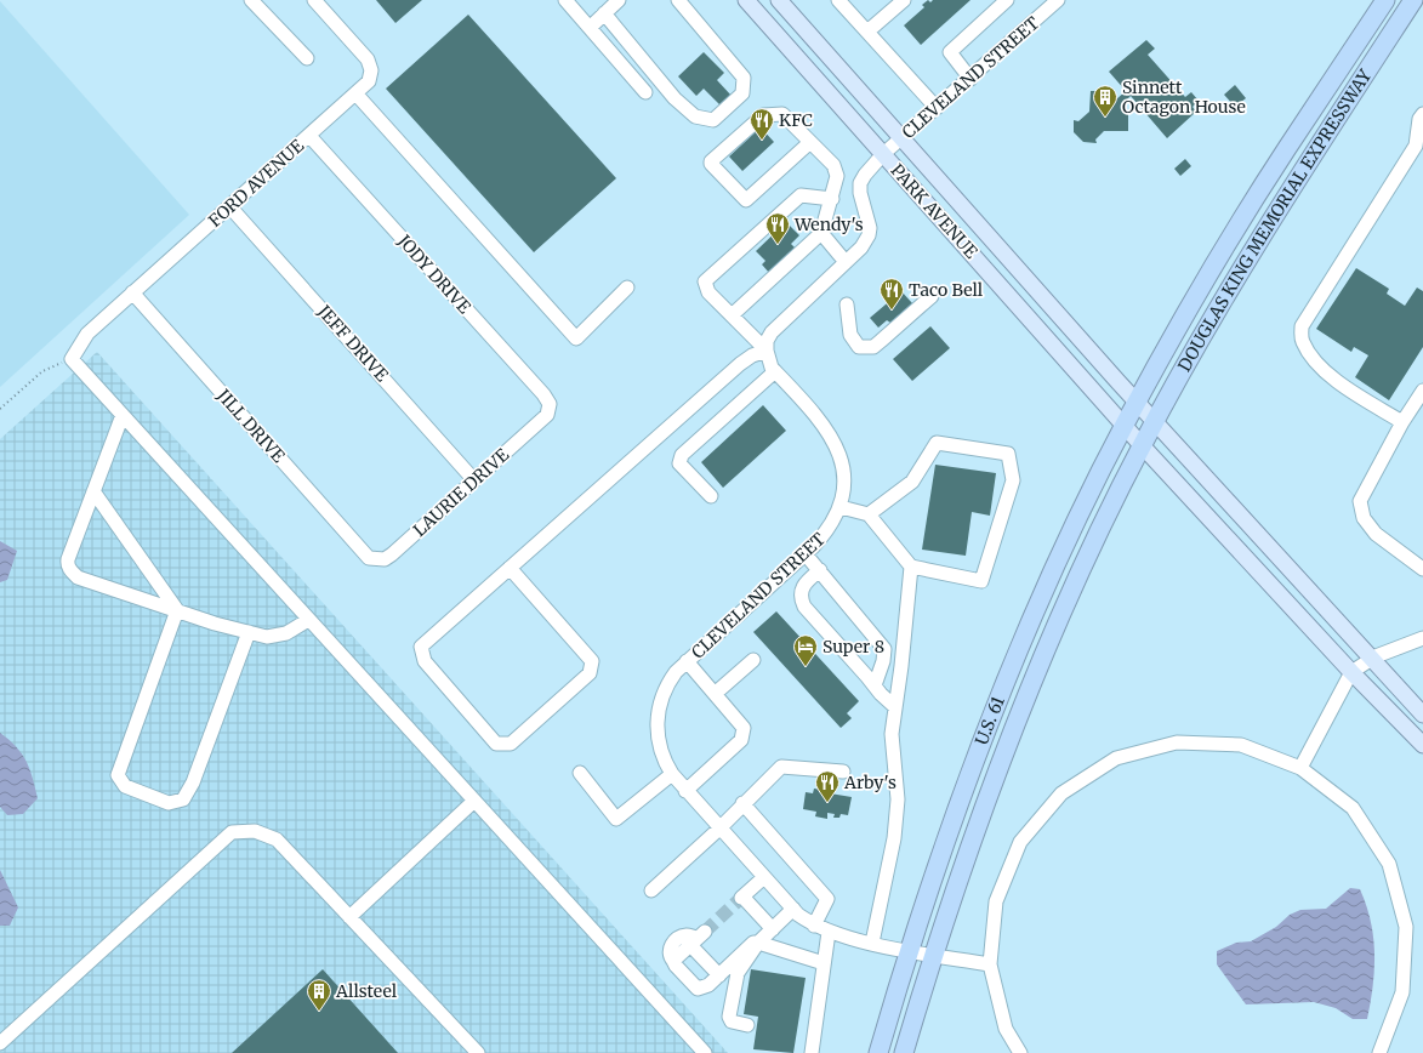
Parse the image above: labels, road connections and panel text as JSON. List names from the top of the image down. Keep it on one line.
{"streets":{"highway":["DOUGLAS KING MEMORIAL EXPRESSWAY","U.S. 61"],"main road":["PARK AVENUE"],"street":["CLEVELAND STREET","FORD AVENUE","JODY DRIVE","JEFF DRIVE","JILL DRIVE","LAURIE DRIVE"]},"crossings":[["CLEVELAND STREET","PARK AVENUE"],["CLEVELAND STREET","U.S. 61"],["FORD AVENUE","JODY DRIVE"],["FORD AVENUE","JEFF DRIVE"],["FORD AVENUE","JILL DRIVE"],["PARK AVENUE","DOUGLAS KING MEMORIAL EXPRESSWAY"],["PARK AVENUE","U.S. 61"],["DOUGLAS KING MEMORIAL EXPRESSWAY","U.S. 61"],["JODY DRIVE","LAURIE DRIVE"],["JEFF DRIVE","LAURIE DRIVE"],["JILL DRIVE","LAURIE DRIVE"]],"places":{"building":["Sinnett Octagon House","Allsteel"],"restaurant":["KFC","Wendy's","Taco Bell","Arby's"],"hotel":["Super 8"]}}
